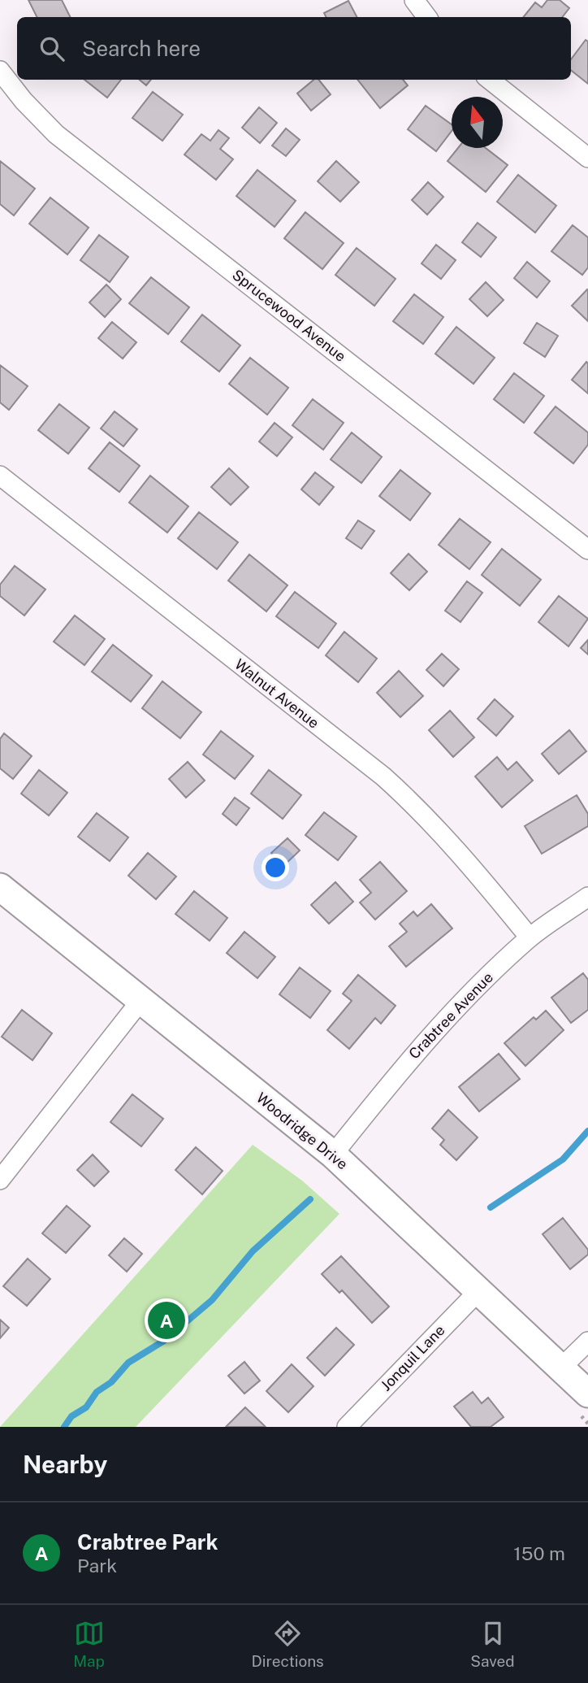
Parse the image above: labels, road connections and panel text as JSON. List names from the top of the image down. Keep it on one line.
{"streets":{"street":["Sprucewood Avenue","Walnut Avenue","Crabtree Avenue","Woodridge Drive","Jonquil Lane"]},"crossings":[["Walnut Avenue","Crabtree Avenue"],["Crabtree Avenue","Woodridge Drive"],["Woodridge Drive","Jonquil Lane"]],"north":"top","page":{"search":"Search here","pins":"A","heading":"Nearby","list":[{"mark":"A","name":"Crabtree Park","note":"Park","value":"150 m"}],"nav":["Map","Directions","Saved"]}}
